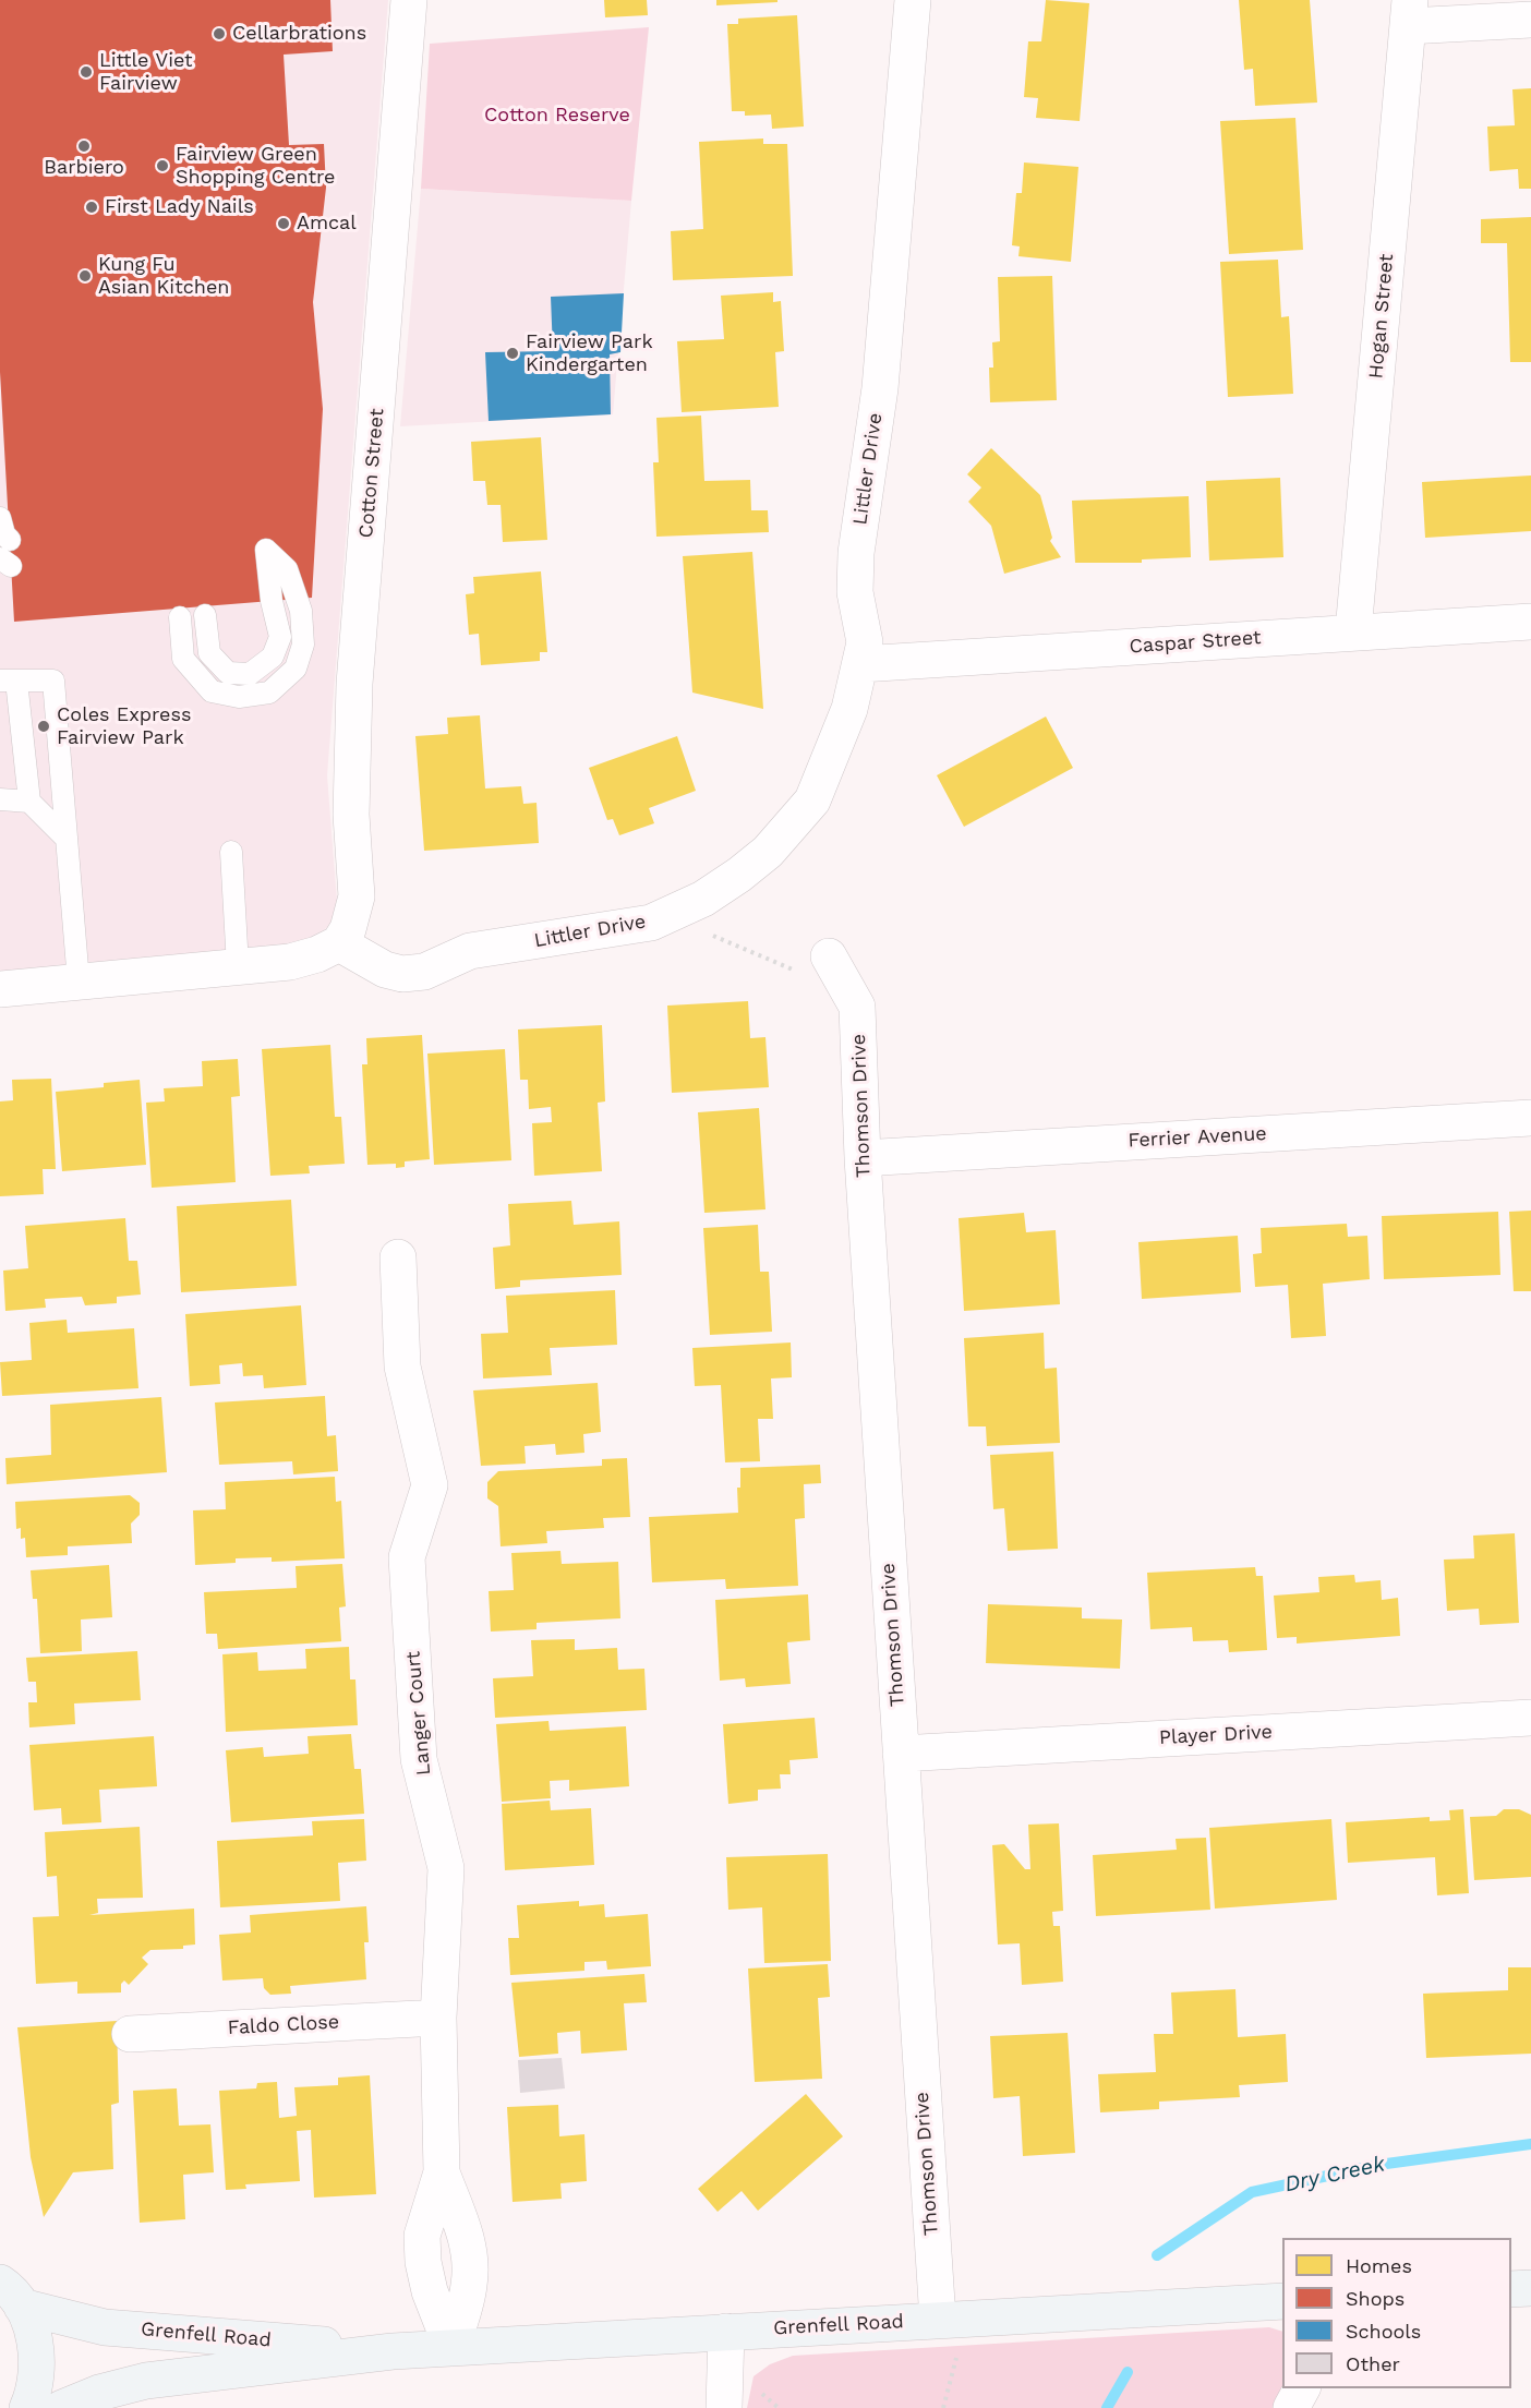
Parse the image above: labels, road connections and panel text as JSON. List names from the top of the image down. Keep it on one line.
{"streets":{"main road":["Grenfell Road"],"street":["Hogan Street","Littler Drive","Cotton Street","Caspar Street","Thomson Drive","Ferrier Avenue","Langer Court","Player Drive","Faldo Close"]},"crossings":[["Hogan Street","Caspar Street"],["Littler Drive","Cotton Street"],["Littler Drive","Caspar Street"],["Thomson Drive","Ferrier Avenue"],["Thomson Drive","Player Drive"],["Thomson Drive","Grenfell Road"],["Langer Court","Faldo Close"],["Langer Court","Grenfell Road"]],"water":["Dry Creek"],"parks":["Cotton Reserve"],"places":["Cellarbrations","Little Viet Fairview","Barbiero","Fairview Green Shopping Centre","First Lady Nails","Amcal","Kung Fu Asian Kitchen","Fairview Park Kindergarten","Coles Express Fairview Park"],"legend":["Homes","Shops","Schools","Other"]}
